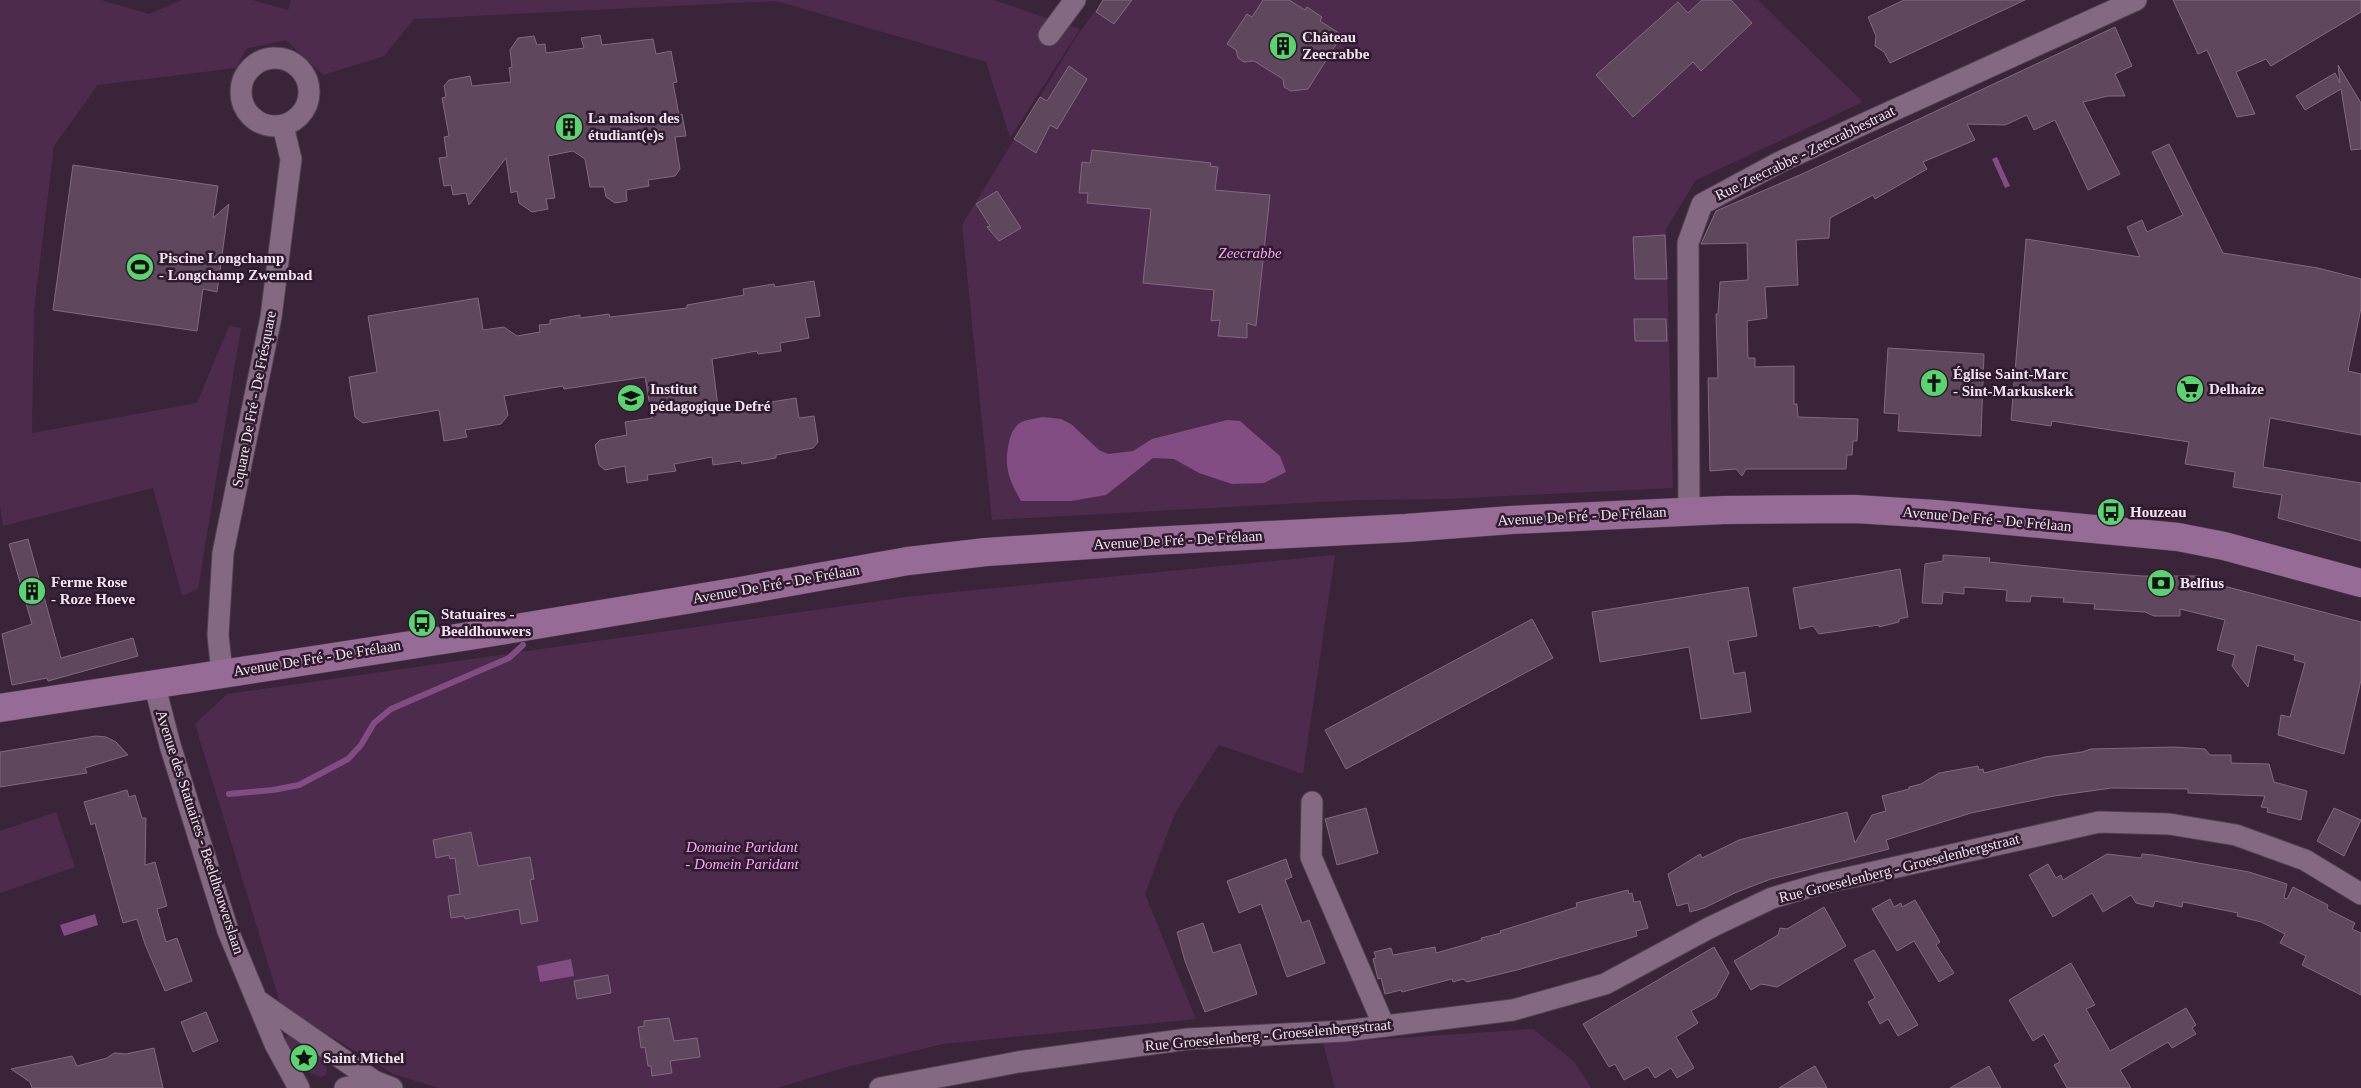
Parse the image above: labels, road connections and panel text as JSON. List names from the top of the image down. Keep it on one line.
{"streets":{"main road":["Avenue De Fré - De Frélaan"],"street":["Rue Zeecrabbe - Zeecrabbestraat","Square De Fré - De Frésquare","Avenue des Statuaires - Beeldhouwerslaan","Rue Groeselenberg - Groeselenbergstraat"]},"crossings":[["Rue Zeecrabbe - Zeecrabbestraat","Avenue De Fré - De Frélaan"],["Square De Fré - De Frésquare","Avenue De Fré - De Frélaan"],["Avenue De Fré - De Frélaan","Avenue des Statuaires - Beeldhouwerslaan"]],"parks":["Zeecrabbe","Domaine Paridant - Domein Paridant"],"places":{"building":["Château Zeecrabbe","La maison des étudiant(e)s","Ferme Rose - Roze Hoeve"],"sports":["Piscine Longchamp - Longchamp Zwembad"],"church":["Église Saint-Marc - Sint-Markuskerk"],"supermarket":["Delhaize"],"school or university":["Institut pédagogique Defré"],"bus stop":["Houzeau","Statuaires - Beeldhouwers"],"bank":["Belfius"],"place":["Saint Michel"]}}
